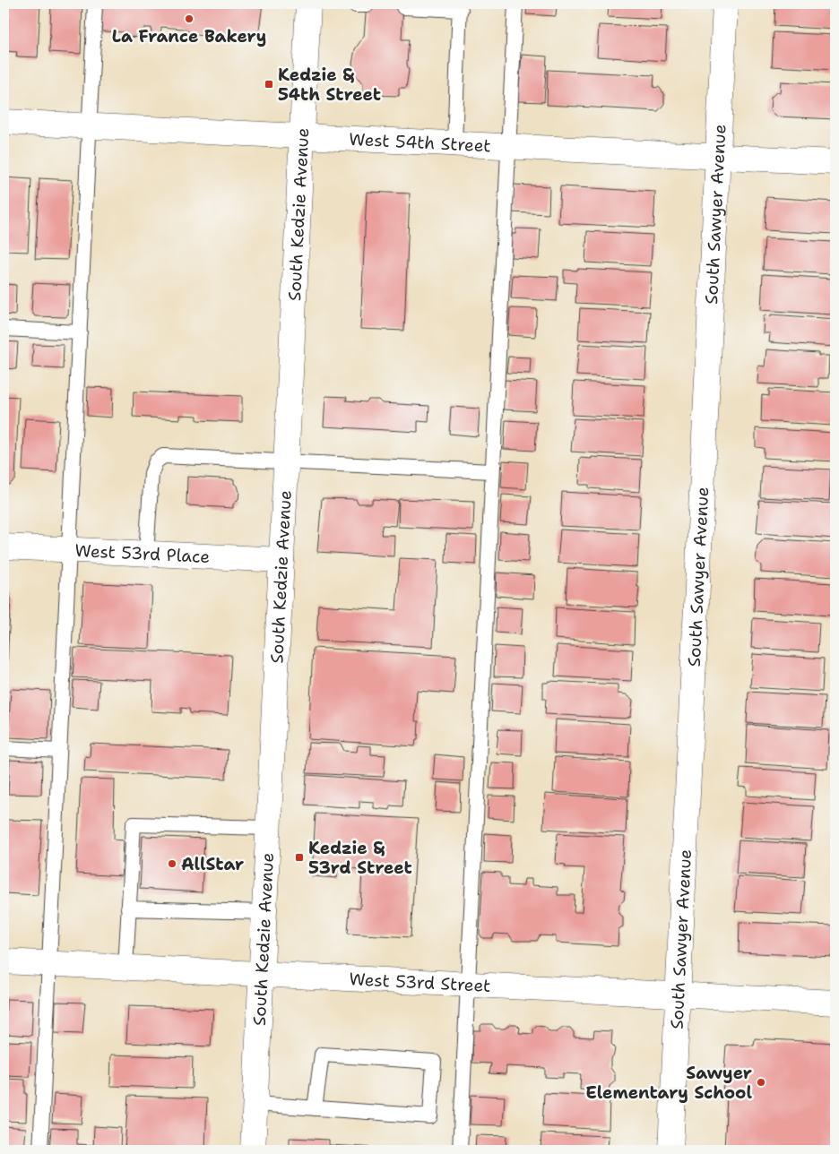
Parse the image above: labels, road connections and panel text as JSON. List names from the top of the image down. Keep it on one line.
{"streets":{"street":["West 54th Street","South Kedzie Avenue","South Sawyer Avenue","West 53rd Place","West 53rd Street"]},"crossings":[["West 54th Street","South Kedzie Avenue"],["West 54th Street","South Sawyer Avenue"],["South Kedzie Avenue","West 53rd Place"],["South Kedzie Avenue","West 53rd Street"],["South Sawyer Avenue","West 53rd Street"]],"places":{"other":["La France Bakery","AllStar","Sawyer Elementary School"],"transit":["Kedzie & 54th Street","Kedzie & 53rd Street"]}}
